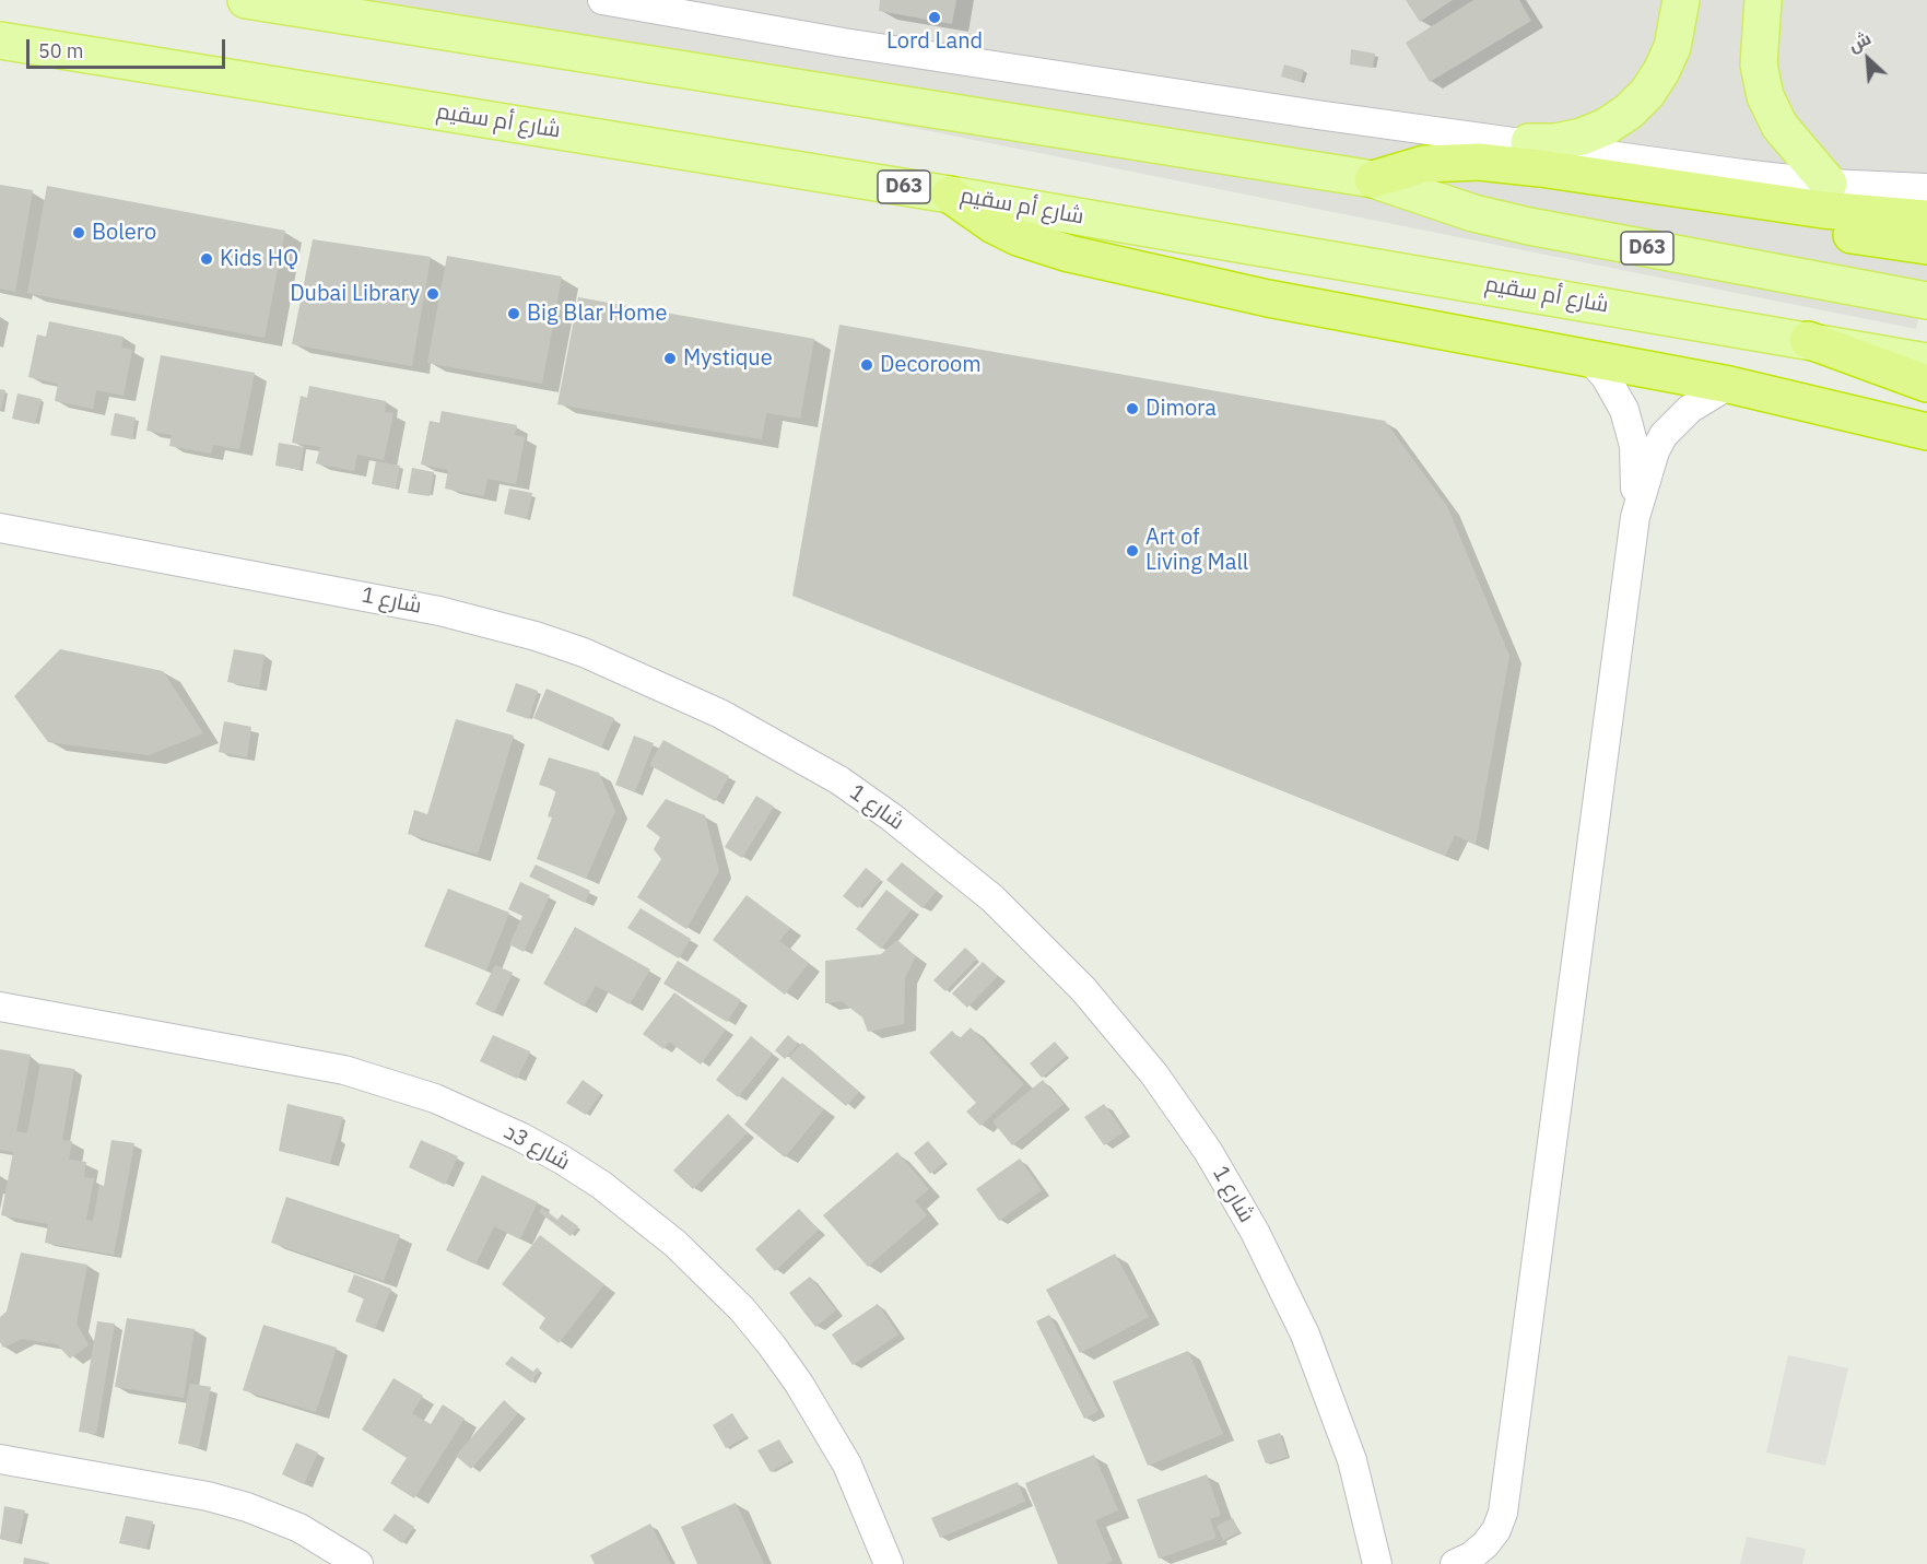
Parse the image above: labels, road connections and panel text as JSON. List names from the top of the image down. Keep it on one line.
{"streets":{"main road":["شارع أم سقيم","D63"],"street":["شارع 1","شارع 3د"]},"places":["Lord Land","Bolero","Kids HQ","Dubai Library","Big Blar Home","Mystique","Decoroom","Dimora","Art of Living Mall"],"scale_bar":"50 m","north":"top left"}
